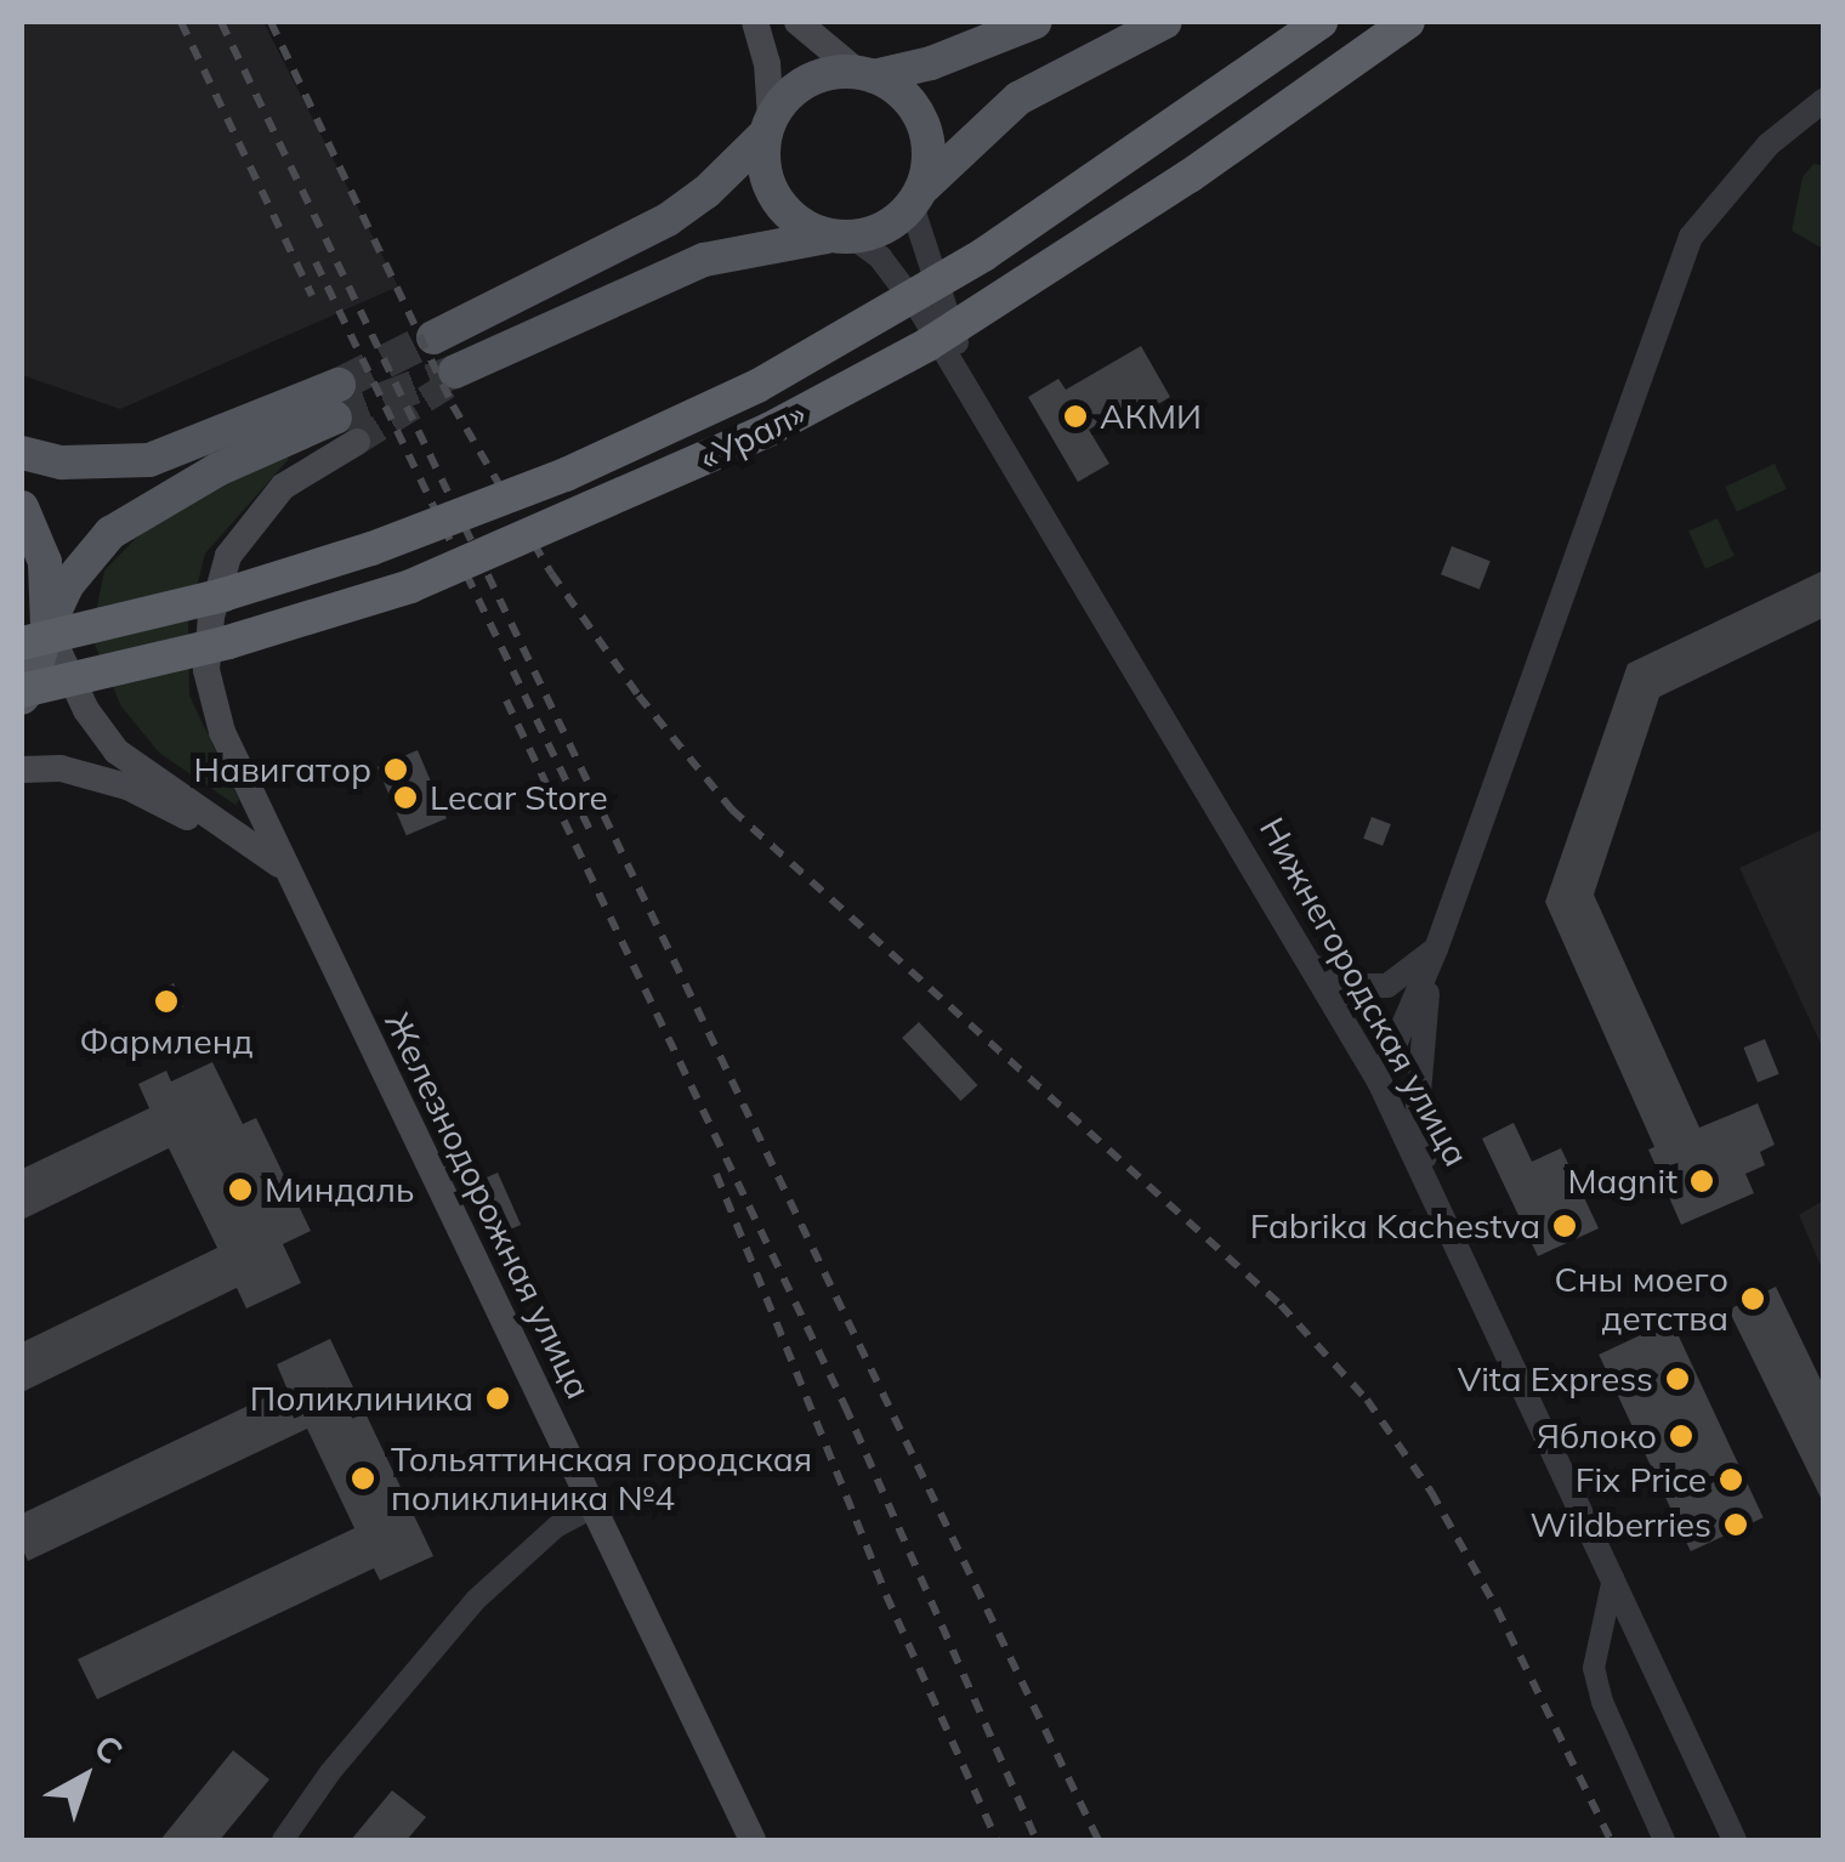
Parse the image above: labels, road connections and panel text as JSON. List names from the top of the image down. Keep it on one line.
{"streets":{"highway":["«Урал»"],"main road":["Железнодорожная улица"],"street":["Нижнегородская улица"]},"places":["АКМИ","Навигатор","Lecar Store","Фармленд","Magnit","Миндаль","Fabrika Kachestva","Сны моего детства","Vita Express","Поликлиника","Яблоко","Тольяттинская городская поликлиника №4","Fix Price","Wildberries"],"north":"top right"}
